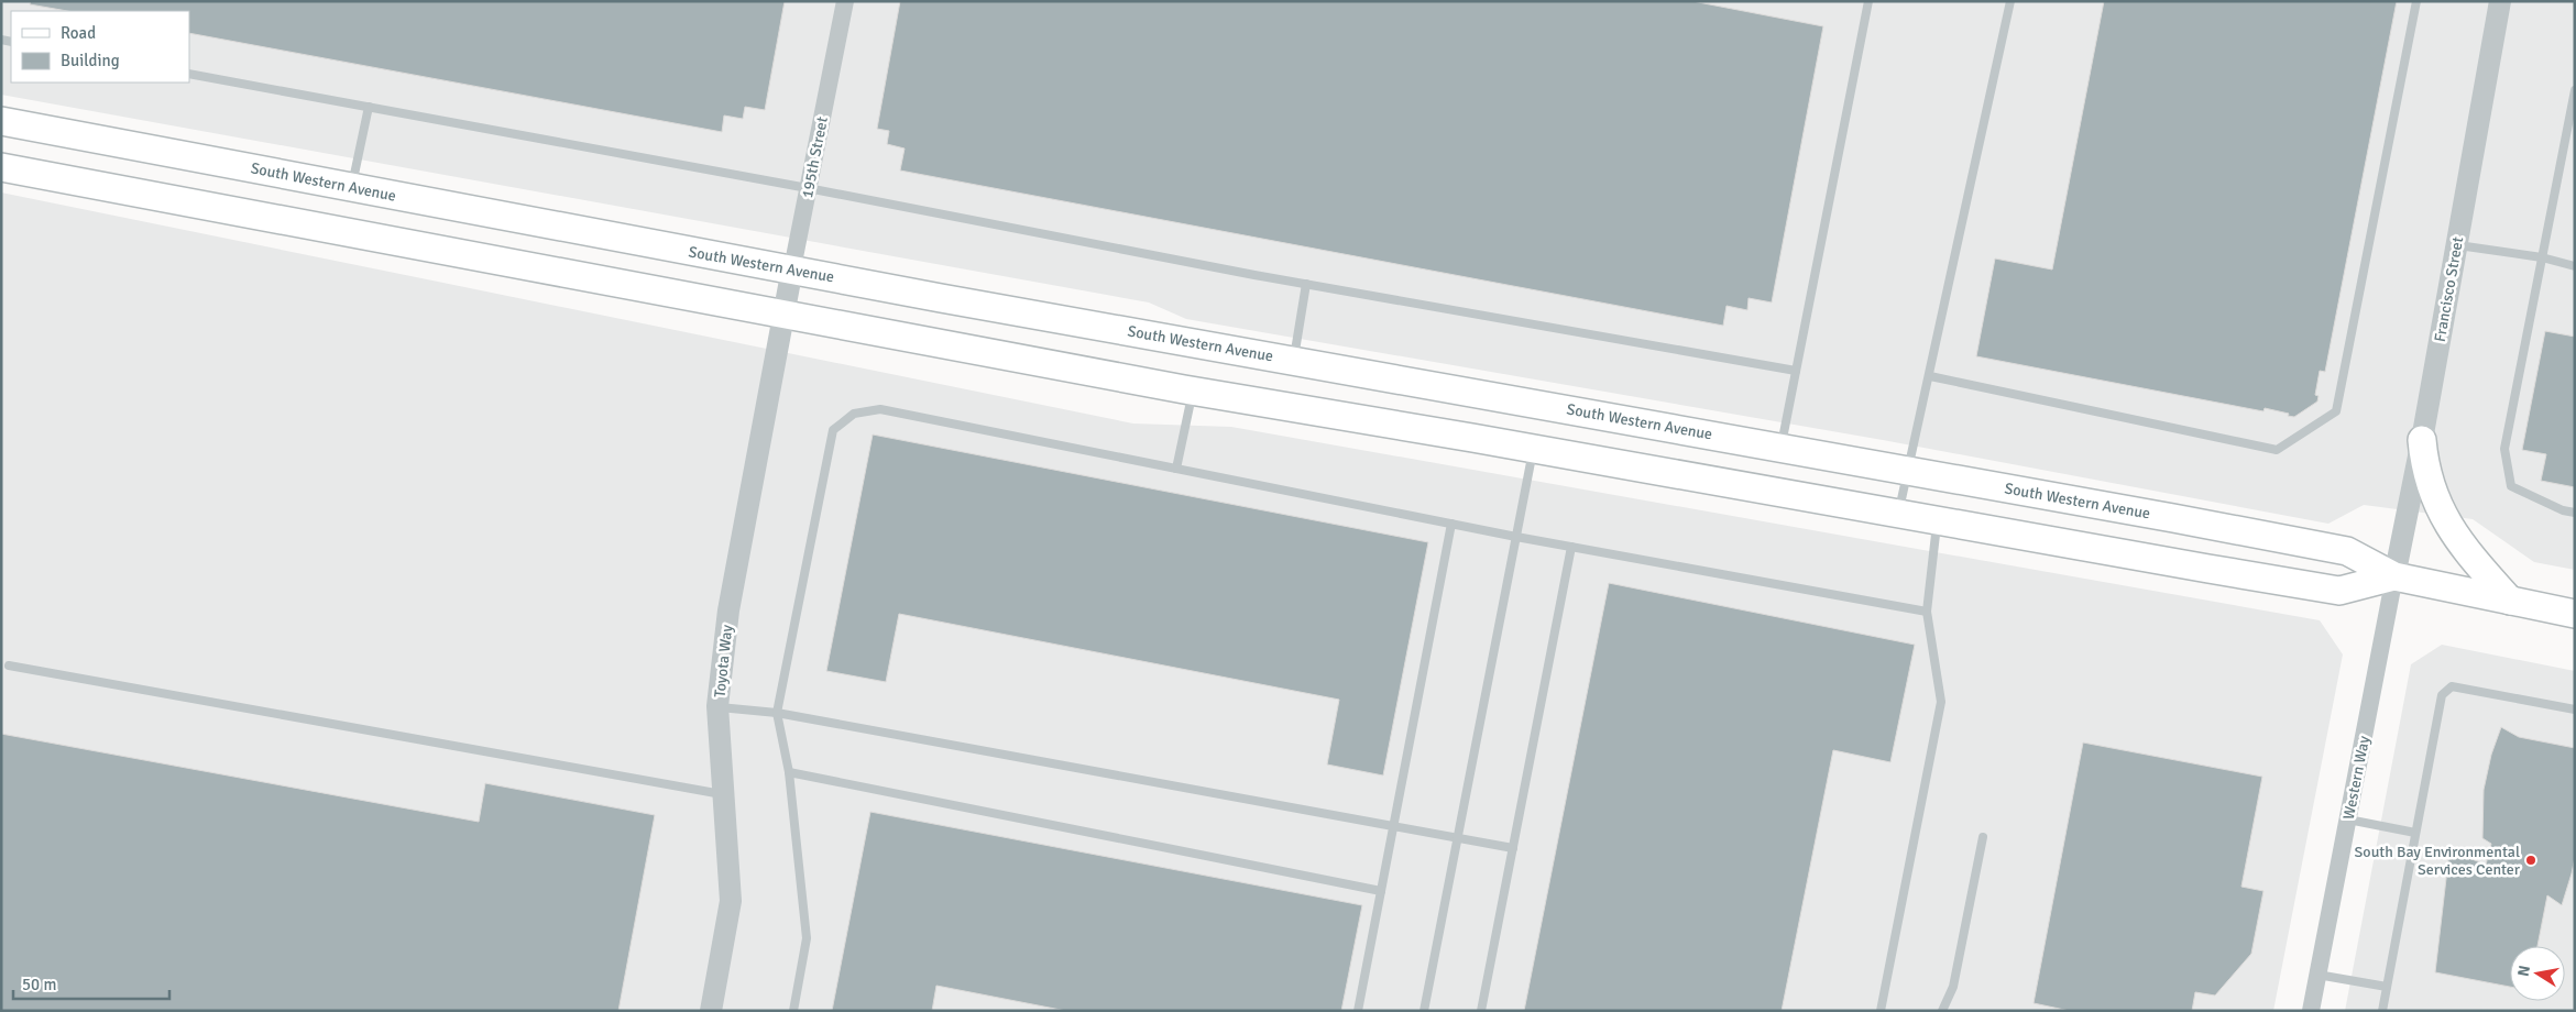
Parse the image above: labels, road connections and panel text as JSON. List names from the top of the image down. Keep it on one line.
{"streets":{"main road":["South Western Avenue"],"street":["195th Street","Francisco Street","Toyota Way","Western Way"]},"crossings":[["195th Street","South Western Avenue"],["195th Street","Toyota Way"],["South Western Avenue","Francisco Street"],["South Western Avenue","Toyota Way"],["South Western Avenue","Western Way"],["Francisco Street","Western Way"]],"places":["South Bay Environmental Services Center"],"legend":["Road","Building"],"scale_bar":"50 m","north":"left"}
